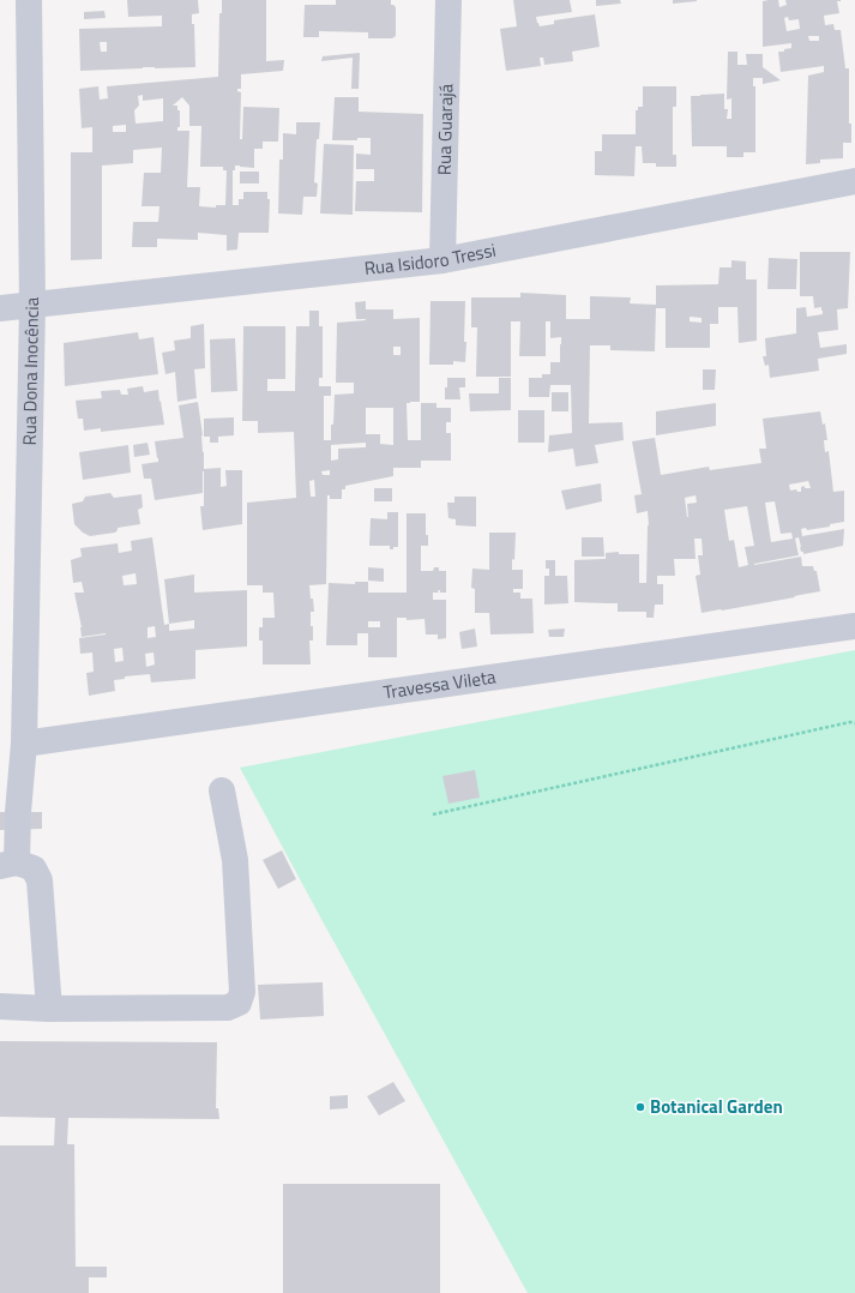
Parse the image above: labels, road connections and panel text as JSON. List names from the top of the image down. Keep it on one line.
{"streets":{"street":["Rua Guarajá","Rua Isidoro Tressi","Rua Dona Inocência","Travessa Vileta"]},"crossings":[["Rua Guarajá","Rua Isidoro Tressi"],["Rua Isidoro Tressi","Rua Dona Inocência"],["Rua Dona Inocência","Travessa Vileta"]],"places":["Botanical Garden"]}
